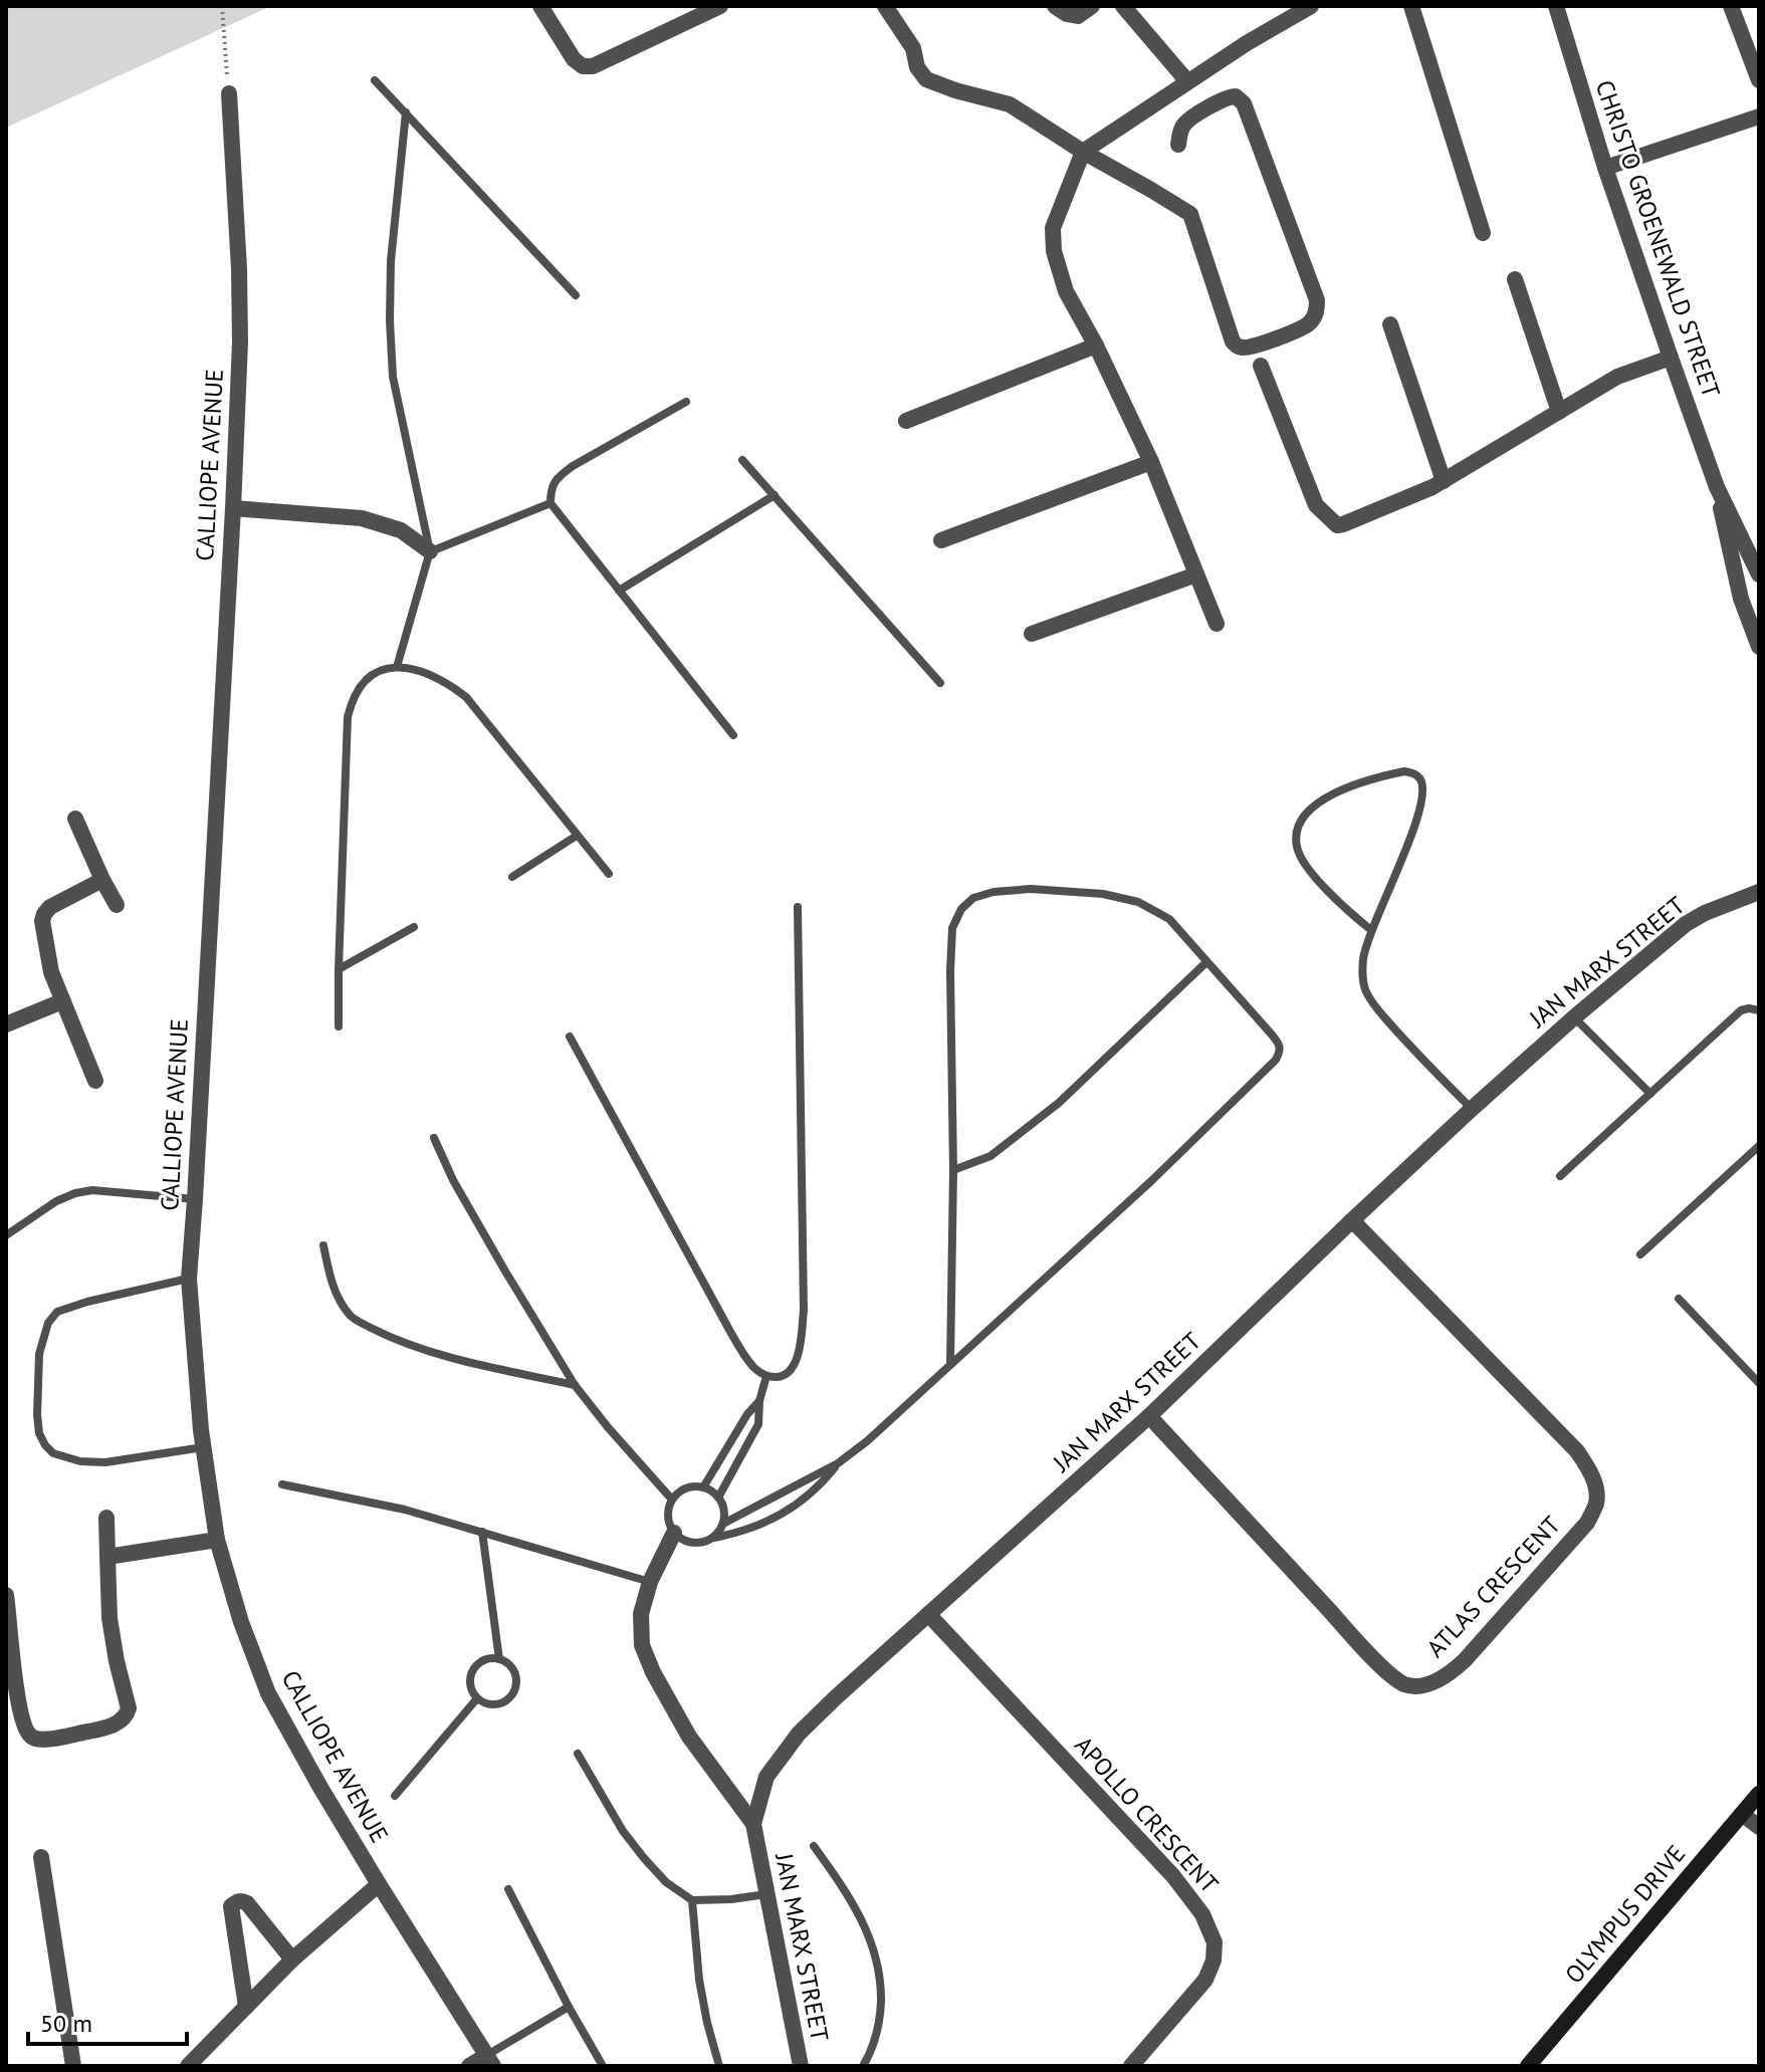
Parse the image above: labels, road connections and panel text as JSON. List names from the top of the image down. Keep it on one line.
{"streets":{"street":["CHRISTO GROENEWALD STREET","CALLIOPE AVENUE","JAN MARX STREET","ATLAS CRESCENT","APOLLO CRESCENT","OLYMPUS DRIVE"]},"crossings":[["JAN MARX STREET","ATLAS CRESCENT"],["JAN MARX STREET","APOLLO CRESCENT"]],"scale_bar":"50 m"}
